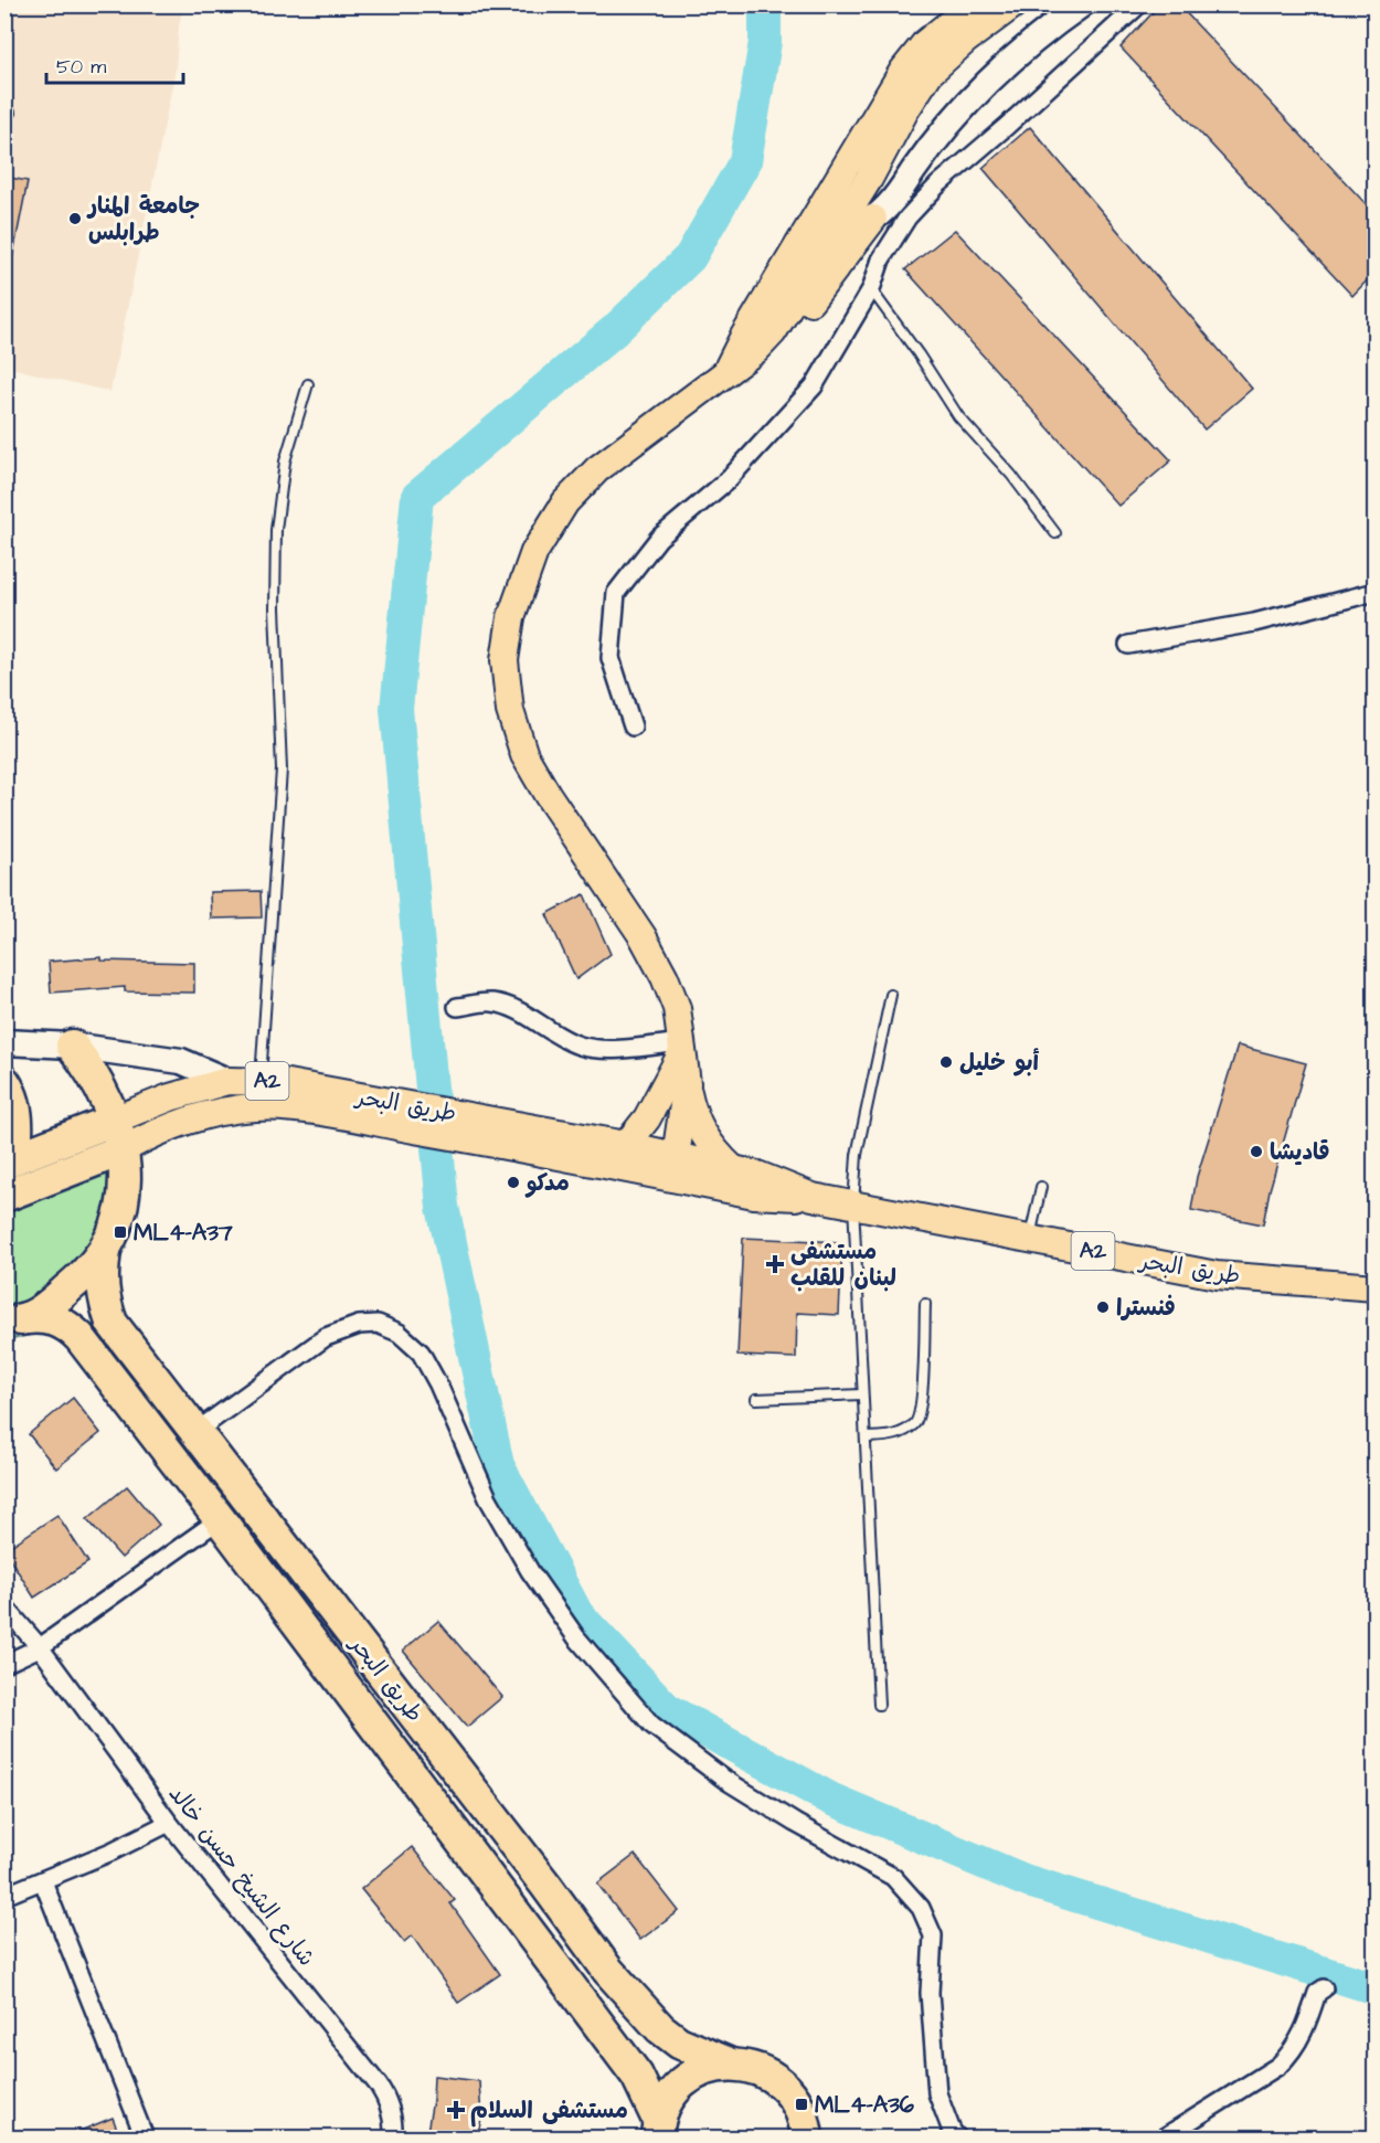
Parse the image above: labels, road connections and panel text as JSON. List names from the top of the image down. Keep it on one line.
{"streets":{"highway":["A2","طريق البحر"],"street":["شارع الشيخ حسن خالد"]},"crossings":[["A2","طريق البحر"]],"places":{"other":["جامعة المنار طرابلس","أبو خليل","قاديشا","مدكو","فنسترا"],"transit":["ML4-A37","ML4-A36"],"health":["مستشفى لبنان للقلب","مستشفى السلام"]},"scale_bar":"50 m"}
